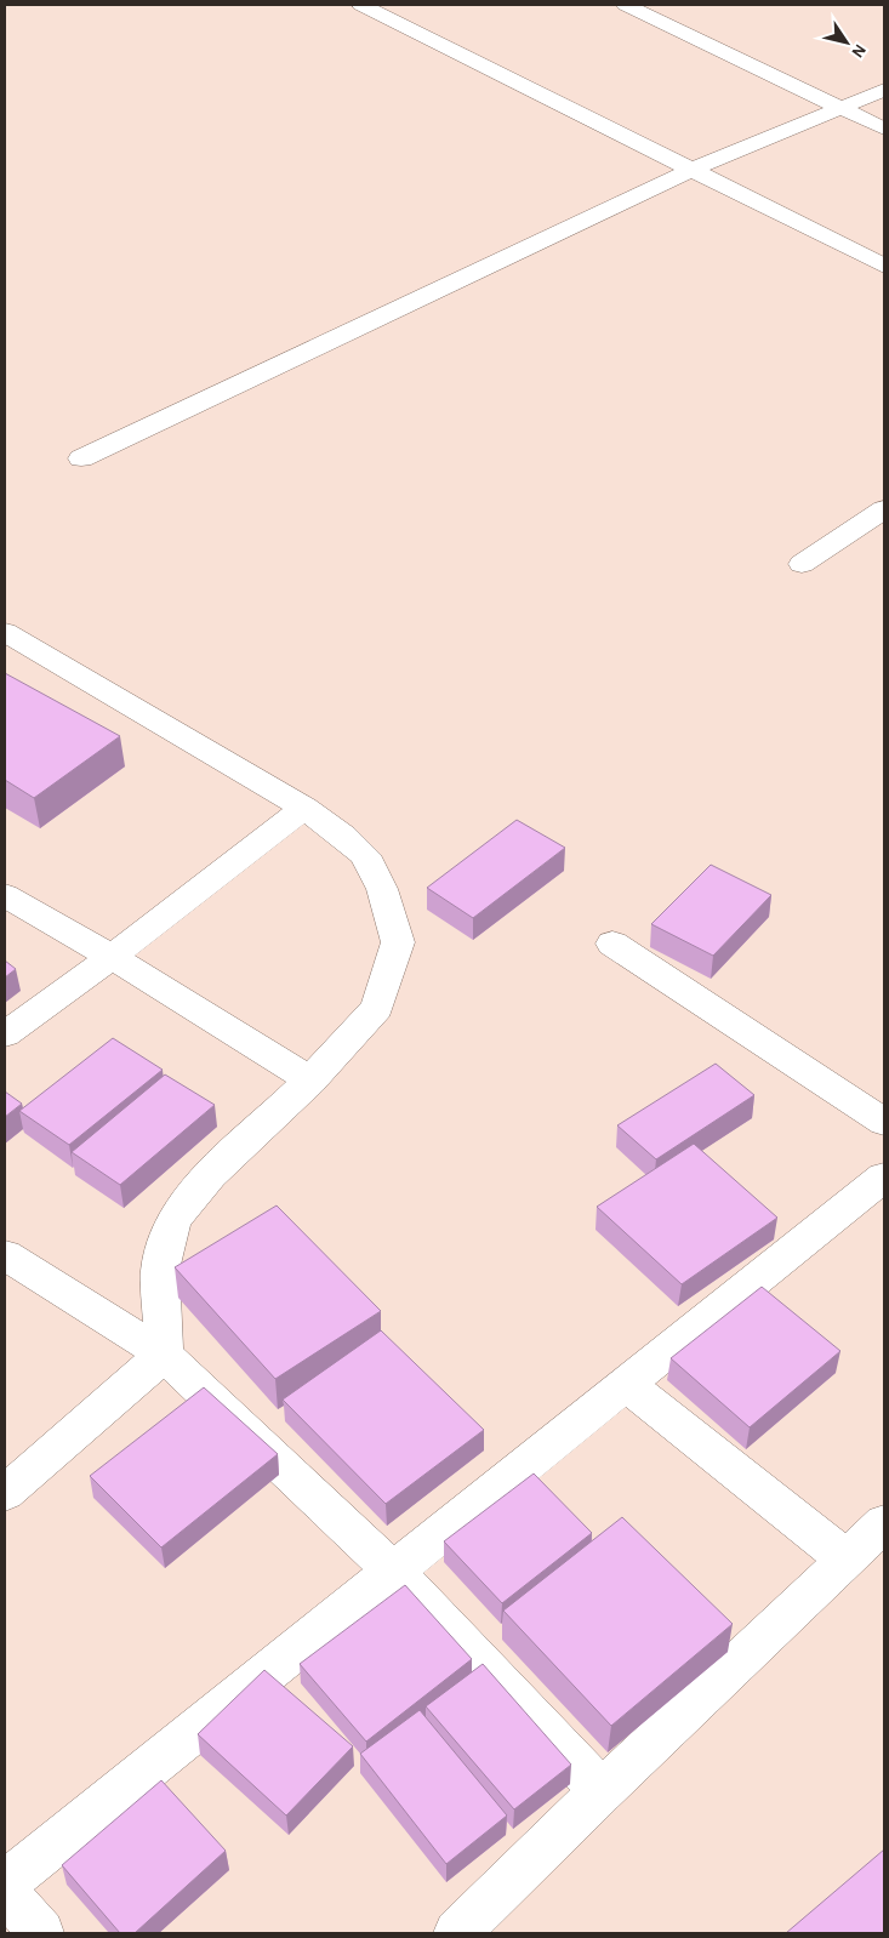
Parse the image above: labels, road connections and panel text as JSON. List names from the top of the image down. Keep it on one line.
{"north":"bottom right"}
